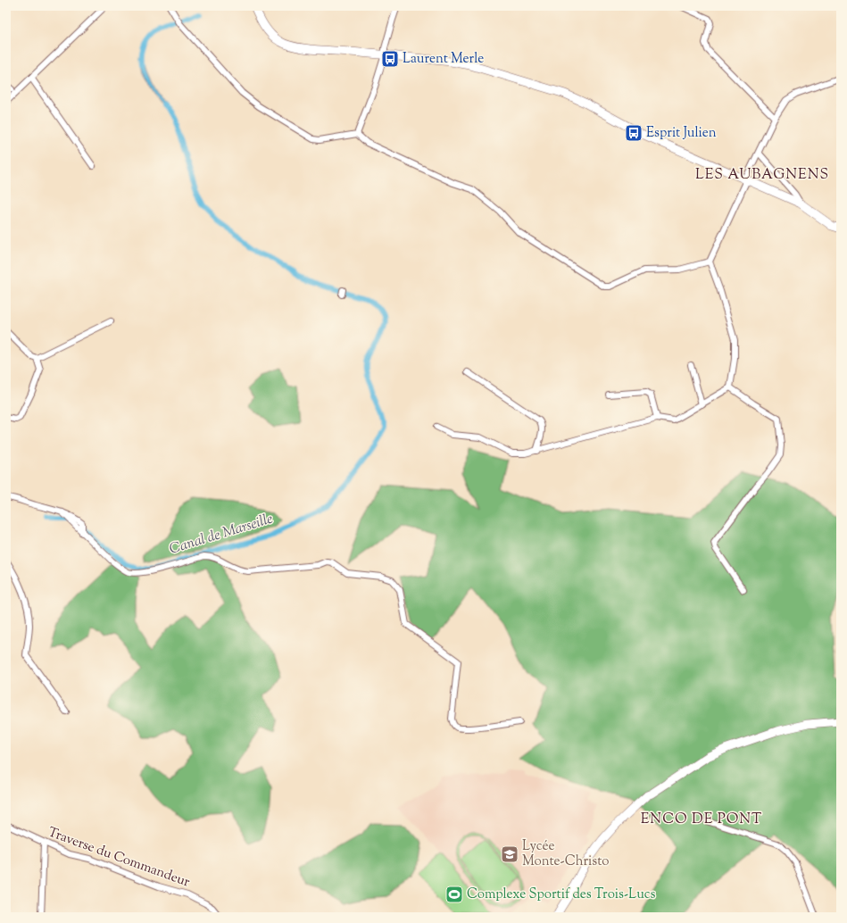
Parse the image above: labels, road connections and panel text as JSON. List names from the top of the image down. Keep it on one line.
{"streets":{"street":["Traverse du Commandeur"]},"districts":["LES AUBAGNENS","ENCO DE PONT"],"water":["Canal de Marseille"],"places":{"bus stop":["Laurent Merle","Esprit Julien"],"school or university":["Lycée Monte-Christo"],"sports":["Complexe Sportif des Trois-Lucs"]}}
